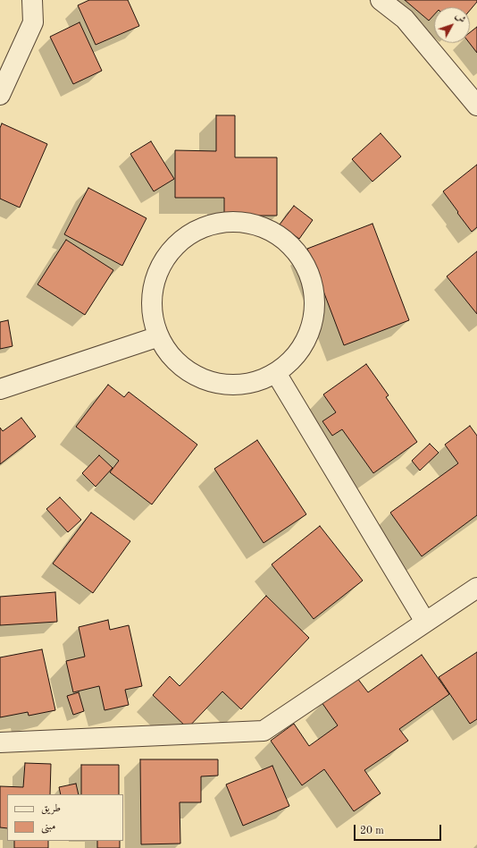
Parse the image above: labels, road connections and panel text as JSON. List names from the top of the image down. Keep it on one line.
{"legend":["طريق","مبنى"],"scale_bar":"20 m","north":"top right"}
